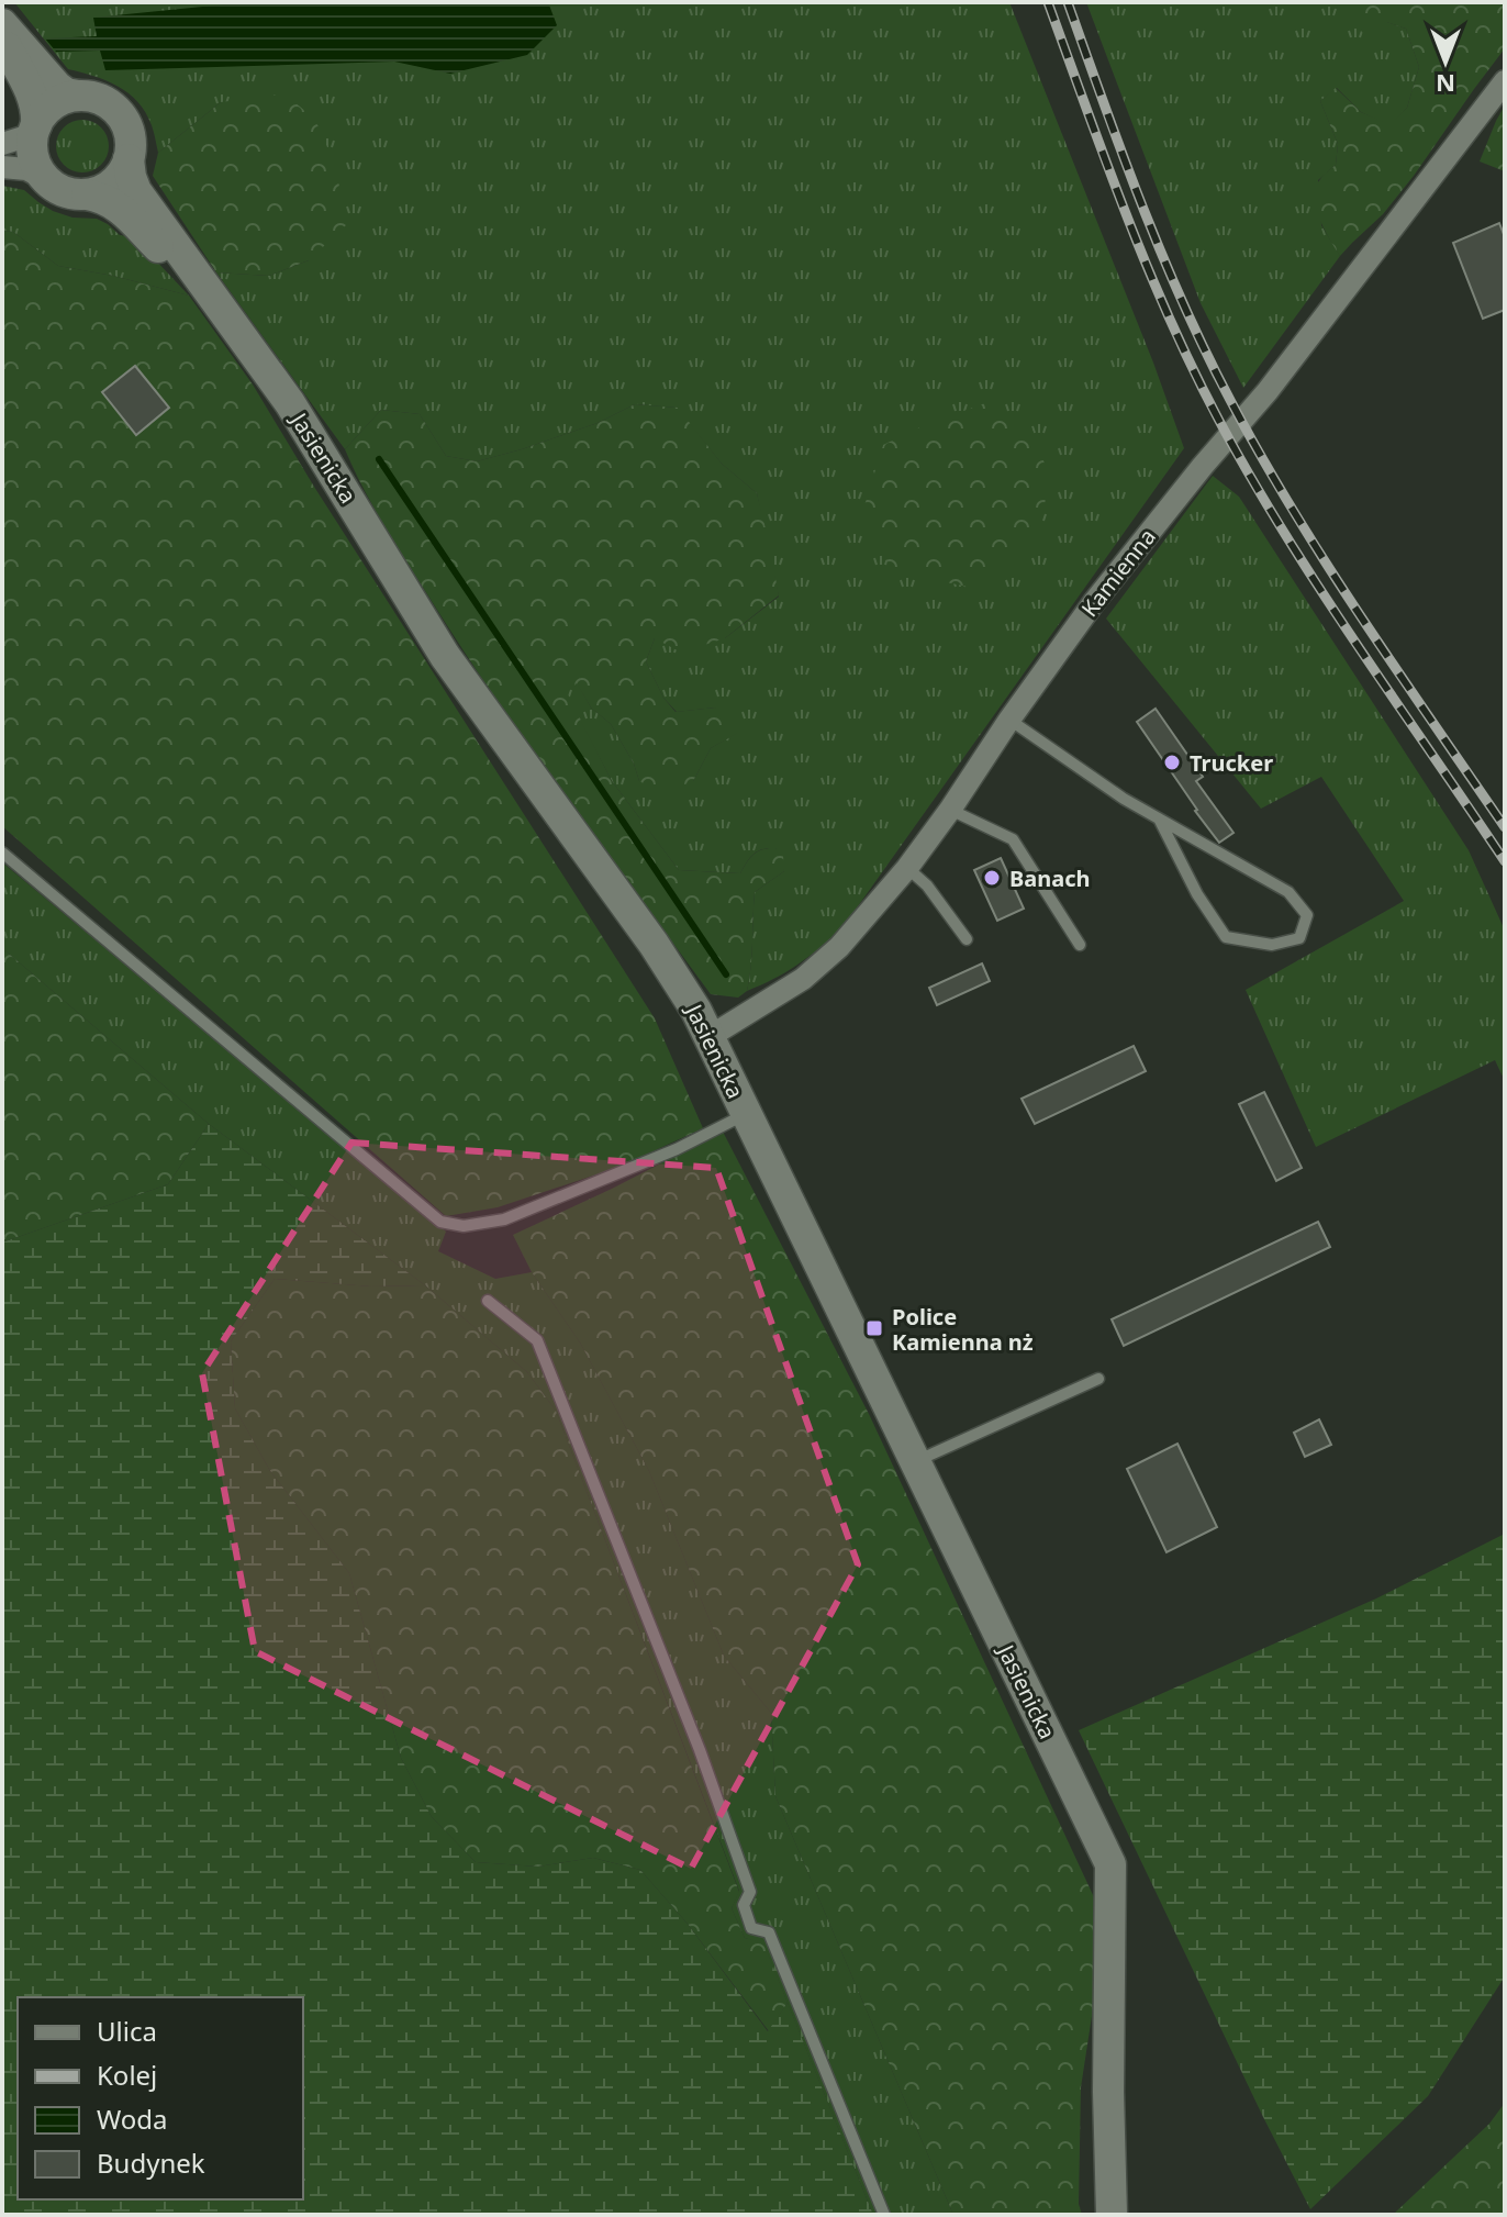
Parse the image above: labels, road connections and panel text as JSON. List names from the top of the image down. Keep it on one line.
{"streets":{"main road":["Jasienicka"],"street":["Kamienna"]},"crossings":[["Jasienicka","Kamienna"]],"places":{"other":["Trucker","Banach"],"transit":["Police Kamienna nż"]},"legend":["Ulica","Kolej","Woda","Budynek"],"north":"bottom"}
